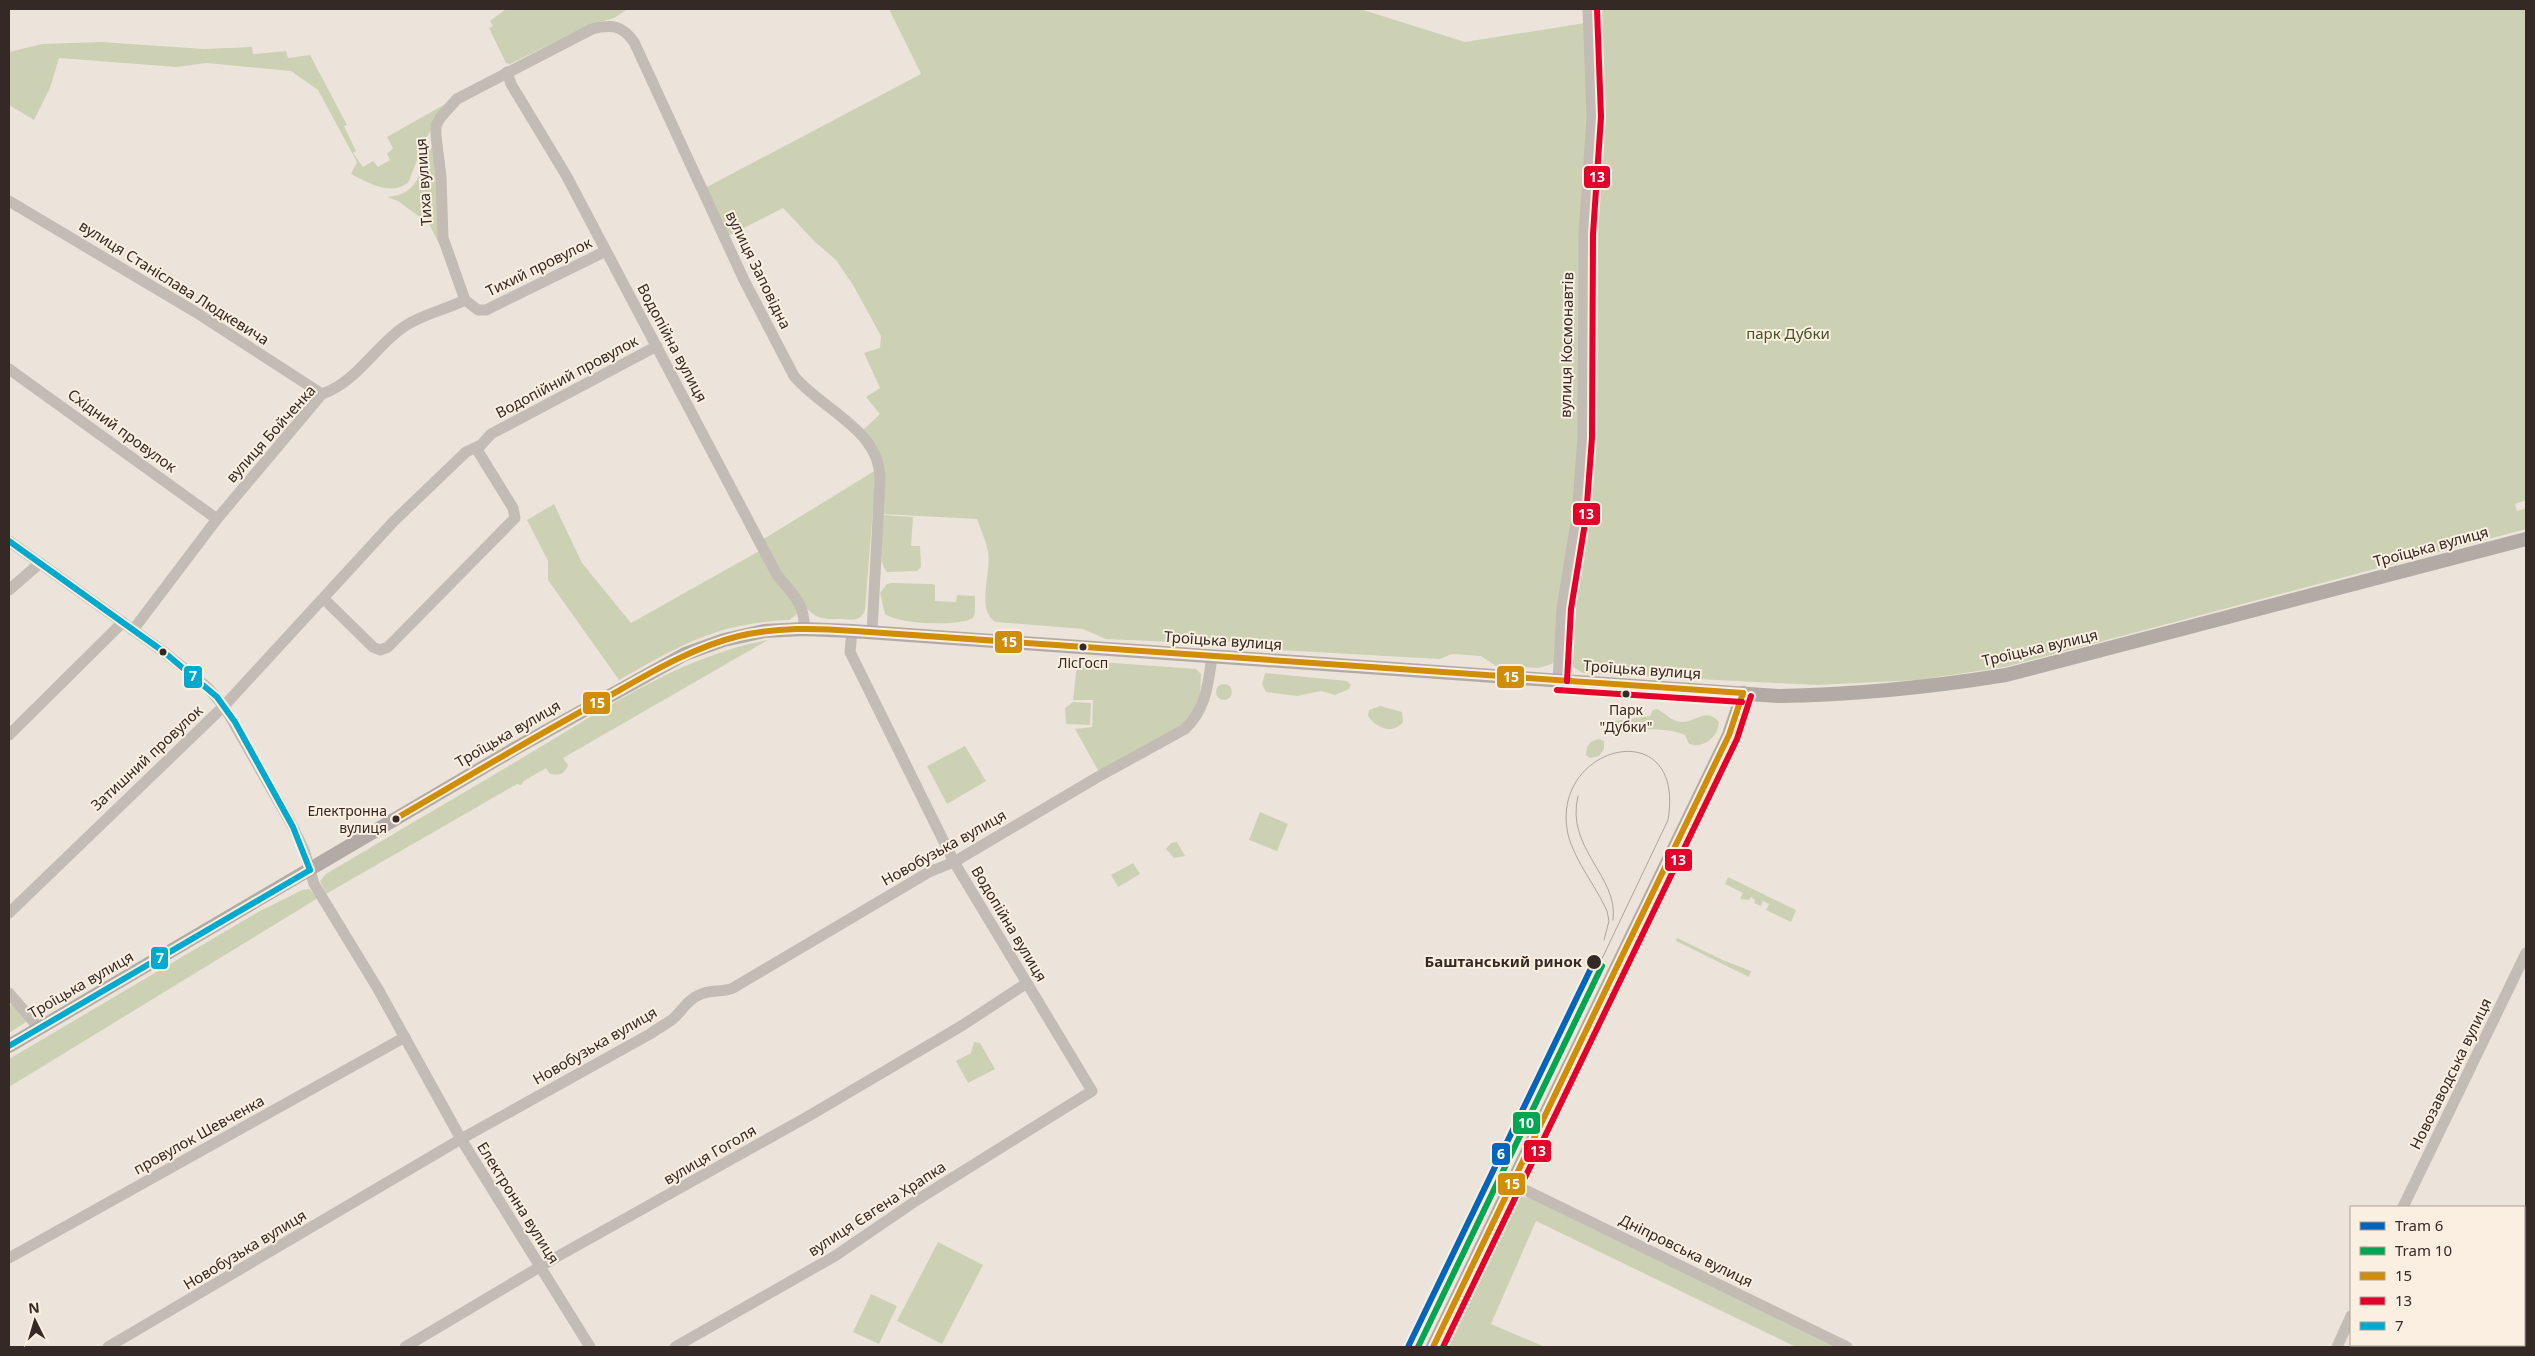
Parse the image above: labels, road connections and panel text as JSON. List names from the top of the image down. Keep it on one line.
{"streets":{"main road":["Троїцька вулиця"],"street":["Тиха вулиця","Тихий провулок","вулиця Заповідна","вулиця Станіслава Людкевича","Водопійна вулиця","вулиця Космонавтів","Водопійний провулок","Східний провулок","вулиця Бойченка","Затишний провулок","Новобузька вулиця","Новозаводська вулиця","провулок Шевченка","вулиця Гоголя","Електронна вулиця","вулиця Євгена Храпка","Дніпровська вулиця"]},"crossings":[["Тиха вулиця","Тихий провулок"],["Тиха вулиця","вулиця Заповідна"],["Тиха вулиця","Водопійна вулиця"],["Тиха вулиця","вулиця Бойченка"],["Тихий провулок","Водопійна вулиця"],["Тихий провулок","вулиця Бойченка"],["вулиця Заповідна","Водопійна вулиця"],["вулиця Заповідна","Троїцька вулиця"],["вулиця Станіслава Людкевича","вулиця Бойченка"],["Водопійна вулиця","Водопійний провулок"],["Водопійна вулиця","Троїцька вулиця"],["Водопійна вулиця","Новобузька вулиця"],["Водопійна вулиця","вулиця Гоголя"],["Водопійна вулиця","вулиця Євгена Храпка"],["вулиця Космонавтів","Троїцька вулиця"],["Водопійний провулок","Затишний провулок"],["Східний провулок","вулиця Бойченка"],["вулиця Бойченка","Електронна вулиця"],["Троїцька вулиця","Новобузька вулиця"],["Троїцька вулиця","Електронна вулиця"],["Затишний провулок","Електронна вулиця"],["Новобузька вулиця","Електронна вулиця"],["провулок Шевченка","Електронна вулиця"],["вулиця Гоголя","Електронна вулиця"]],"parks":["парк Дубки"],"places":["ЛісГосп","Парк \"Дубки\"","Електронна вулиця","Баштанський ринок"],"lines":["transit line 13","transit line 7","transit line 15","tram line 6","tram line 10"],"legend":["Tram 6","Tram 10","15","13","7"],"north":"top"}
